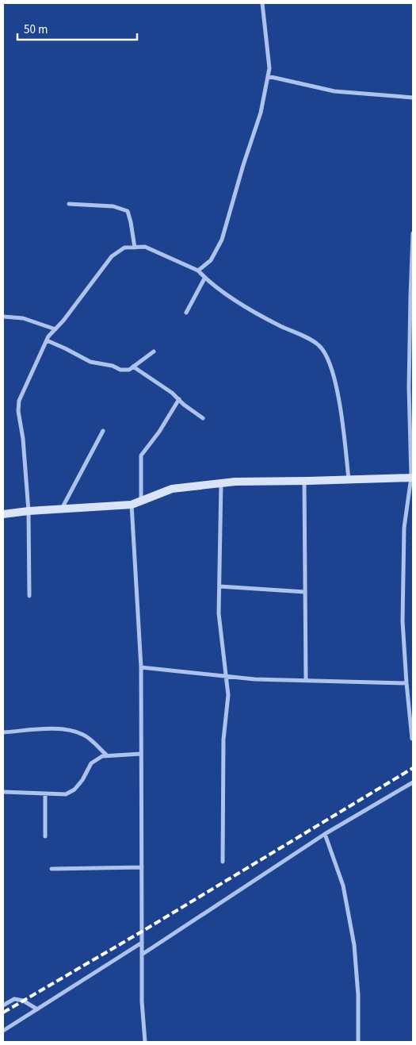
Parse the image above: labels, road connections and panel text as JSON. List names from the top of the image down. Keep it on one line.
{"scale_bar":"50 m"}
